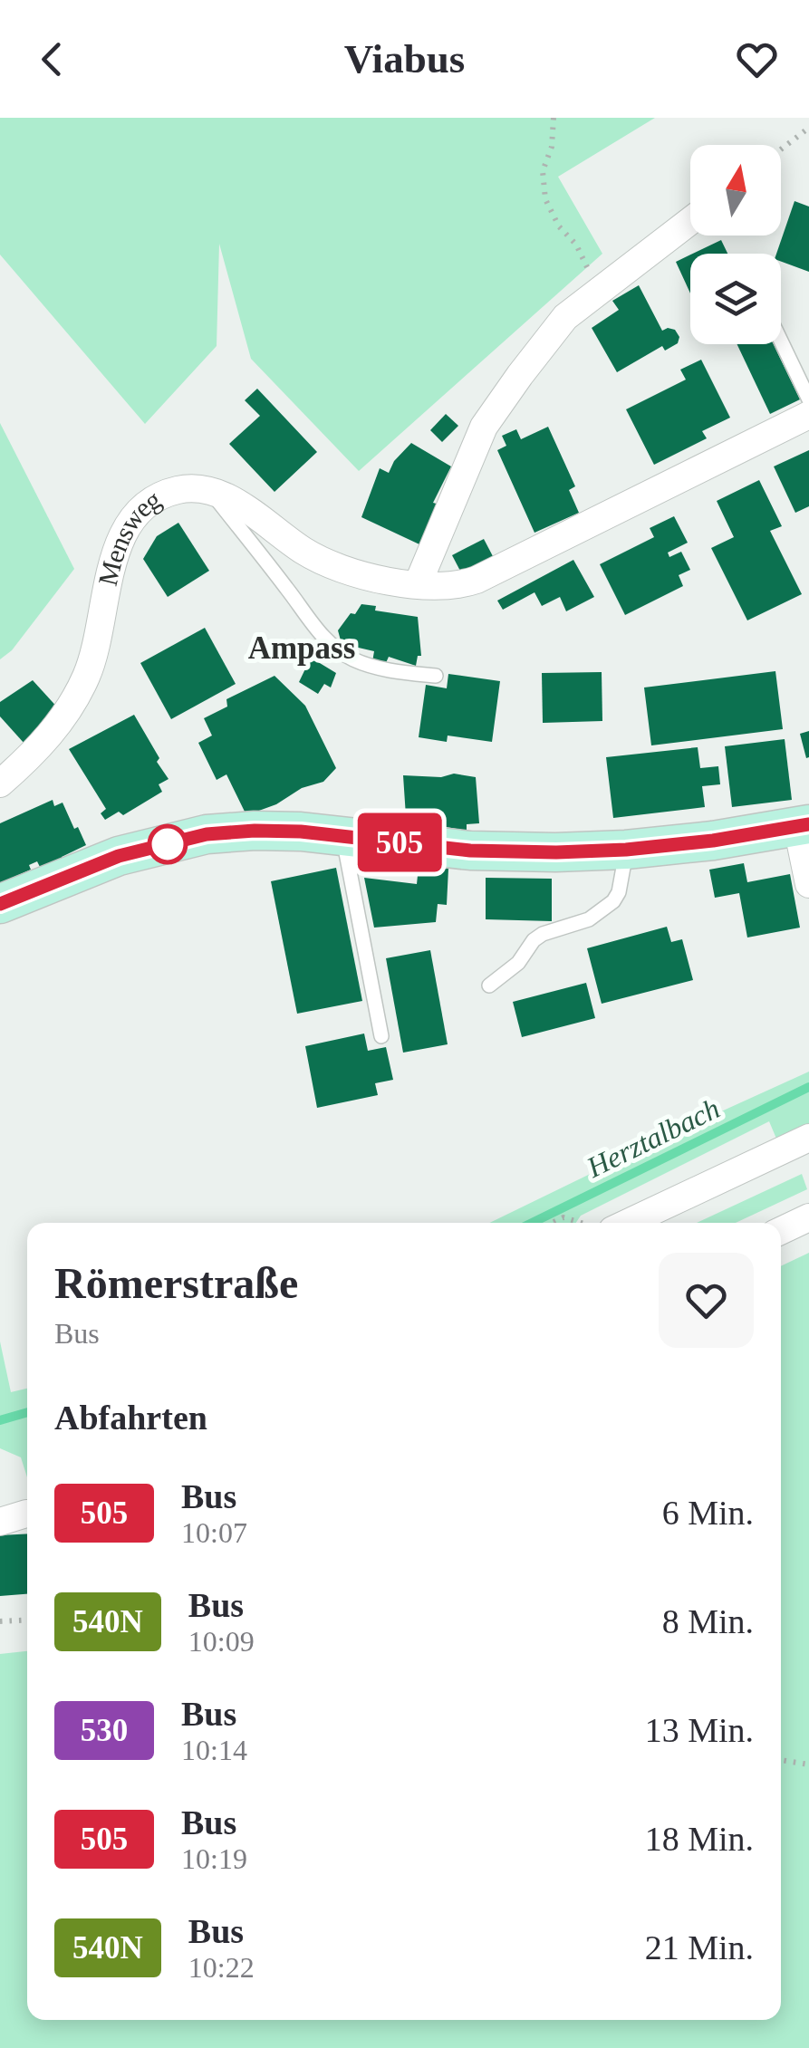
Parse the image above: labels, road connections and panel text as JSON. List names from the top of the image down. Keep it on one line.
{"streets":{"street":["Mensweg"]},"districts":["Ampass"],"water":["Herztalbach"],"lines":["bus line 505"],"north":"top","page":{"header":"Viabus","on_map":"505","heading":[["Römerstraße","Bus"],"Abfahrten"],"list":[{"mark":"505","name":"Bus","note":"10:07","value":"6 Min."},{"mark":"540N","name":"Bus","note":"10:09","value":"8 Min."},{"mark":"530","name":"Bus","note":"10:14","value":"13 Min."},{"mark":"505","name":"Bus","note":"10:19","value":"18 Min."},{"mark":"540N","name":"Bus","note":"10:22","value":"21 Min."}]}}
